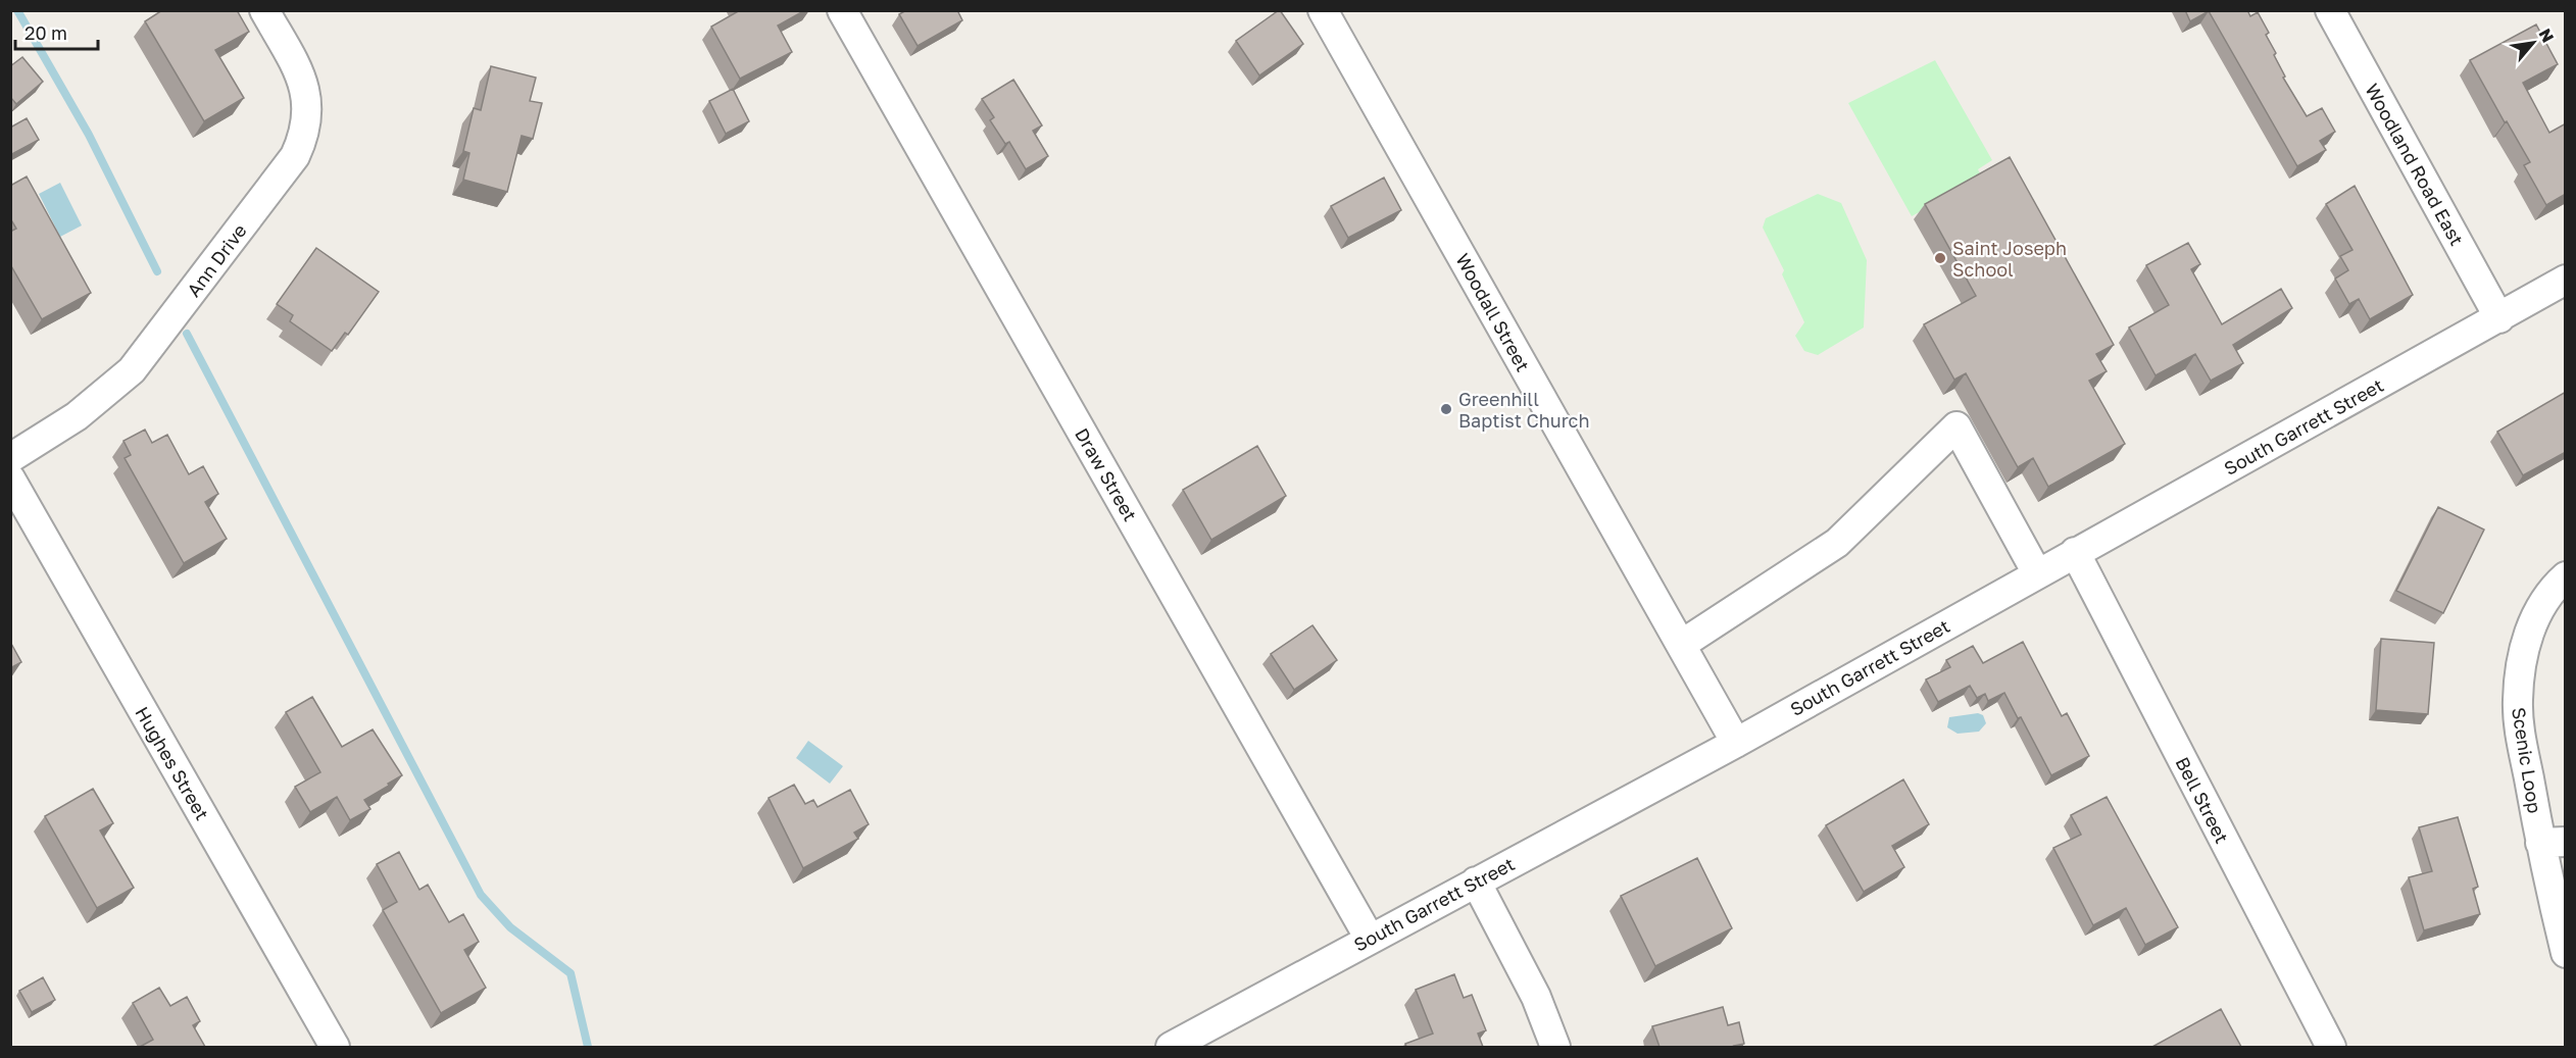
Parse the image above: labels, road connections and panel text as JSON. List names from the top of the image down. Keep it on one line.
{"streets":{"street":["Woodland Road East","Ann Drive","Woodall Street","South Garrett Street","Draw Street","Scenic Loop","Hughes Street","Bell Street"]},"crossings":[["Woodland Road East","South Garrett Street"],["Woodall Street","South Garrett Street"],["South Garrett Street","Draw Street"],["South Garrett Street","Bell Street"]],"places":["Saint Joseph School","Greenhill Baptist Church"],"scale_bar":"20 m","north":"top right"}
